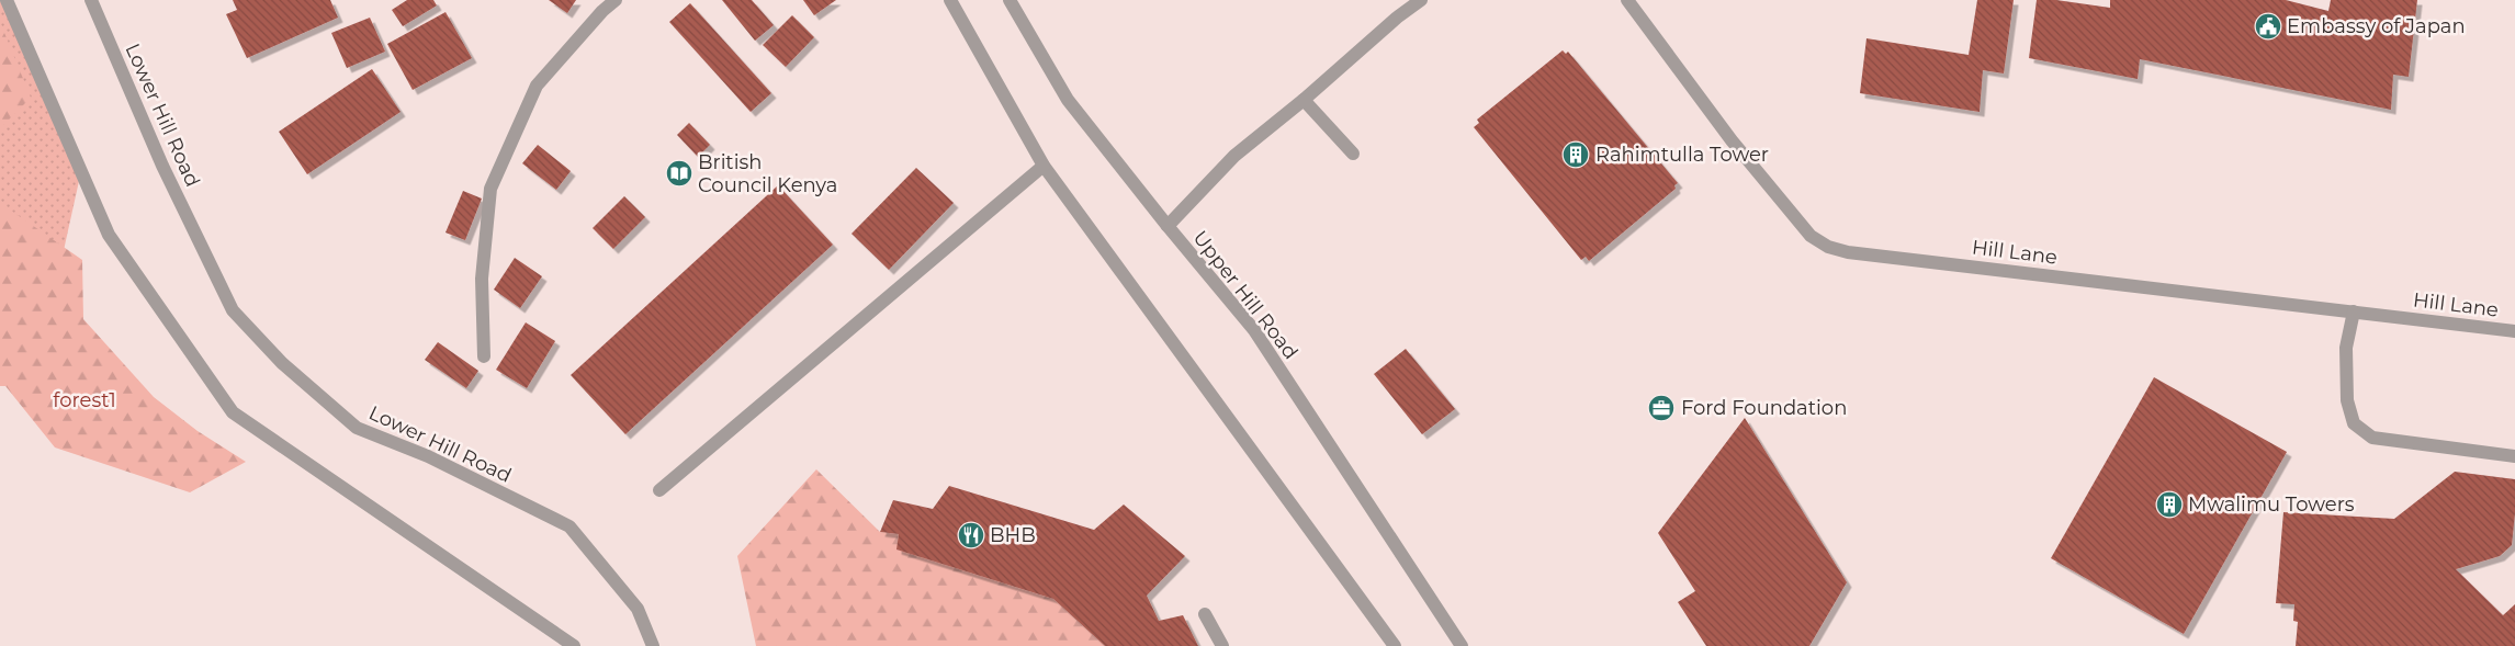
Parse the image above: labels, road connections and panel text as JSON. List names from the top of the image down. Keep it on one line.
{"streets":{"street":["Lower Hill Road","Hill Lane","Upper Hill Road"]},"parks":["forest1"],"places":{"public building":["Embassy of Japan"],"building":["Rahimtulla Tower","Mwalimu Towers"],"library":["British Council Kenya"],"office":["Ford Foundation"],"restaurant":["BHB"]}}
